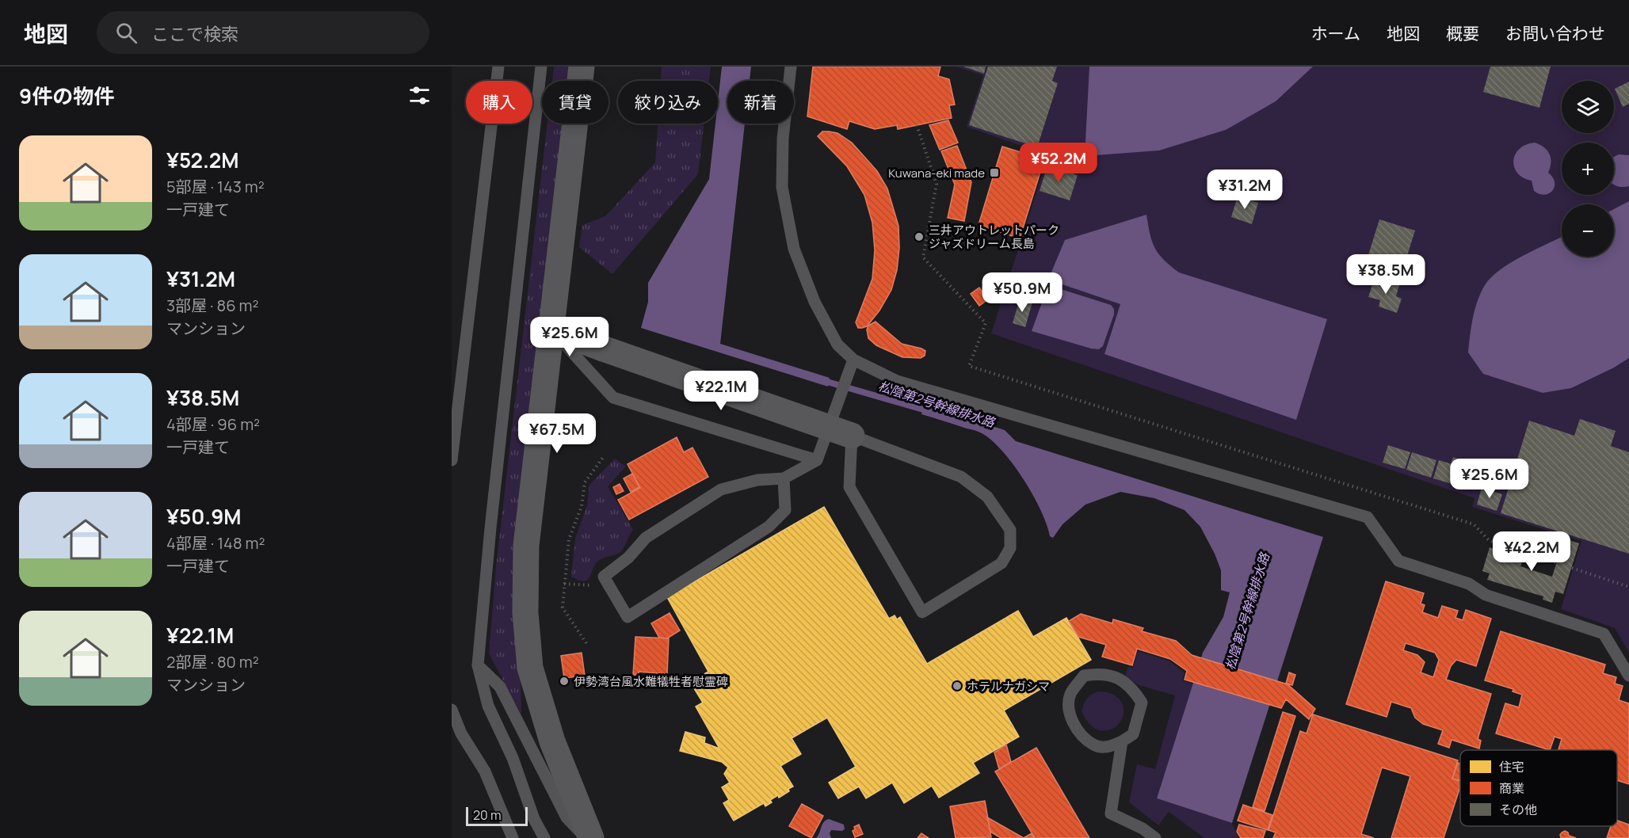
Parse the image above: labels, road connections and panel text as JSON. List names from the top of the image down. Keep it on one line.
{"water":["松陰第2号幹線排水路"],"places":{"transit":["Kuwana-eki made"],"other":["三井アウトレットパーク ジャズドリーム長島","伊勢湾台風水難犠牲者慰霊碑","ホテルナガシマ"]},"legend":["住宅","商業","その他"],"scale_bar":"20 m","page":{"header":"地図","search":"ここで検索","nav":["ホーム","地図","概要","お問い合わせ"],"heading":"9件の物件","map_buttons":["+","−"],"chip":["購入","賃貸","絞り込み","新着"],"list":[{"name":"¥52.2M","note":"5部屋 · 143 m² · 一戸建て"},{"name":"¥31.2M","note":"3部屋 · 86 m² · マンション"},{"name":"¥38.5M","note":"4部屋 · 96 m² · 一戸建て"},{"name":"¥50.9M","note":"4部屋 · 148 m² · 一戸建て"},{"name":"¥22.1M","note":"2部屋 · 80 m² · マンション"}],"price":["¥52.2M","¥31.2M","¥38.5M","¥50.9M","¥25.6M","¥22.1M","¥67.5M","¥25.6M","¥42.2M"],"scale":"20 m"}}
